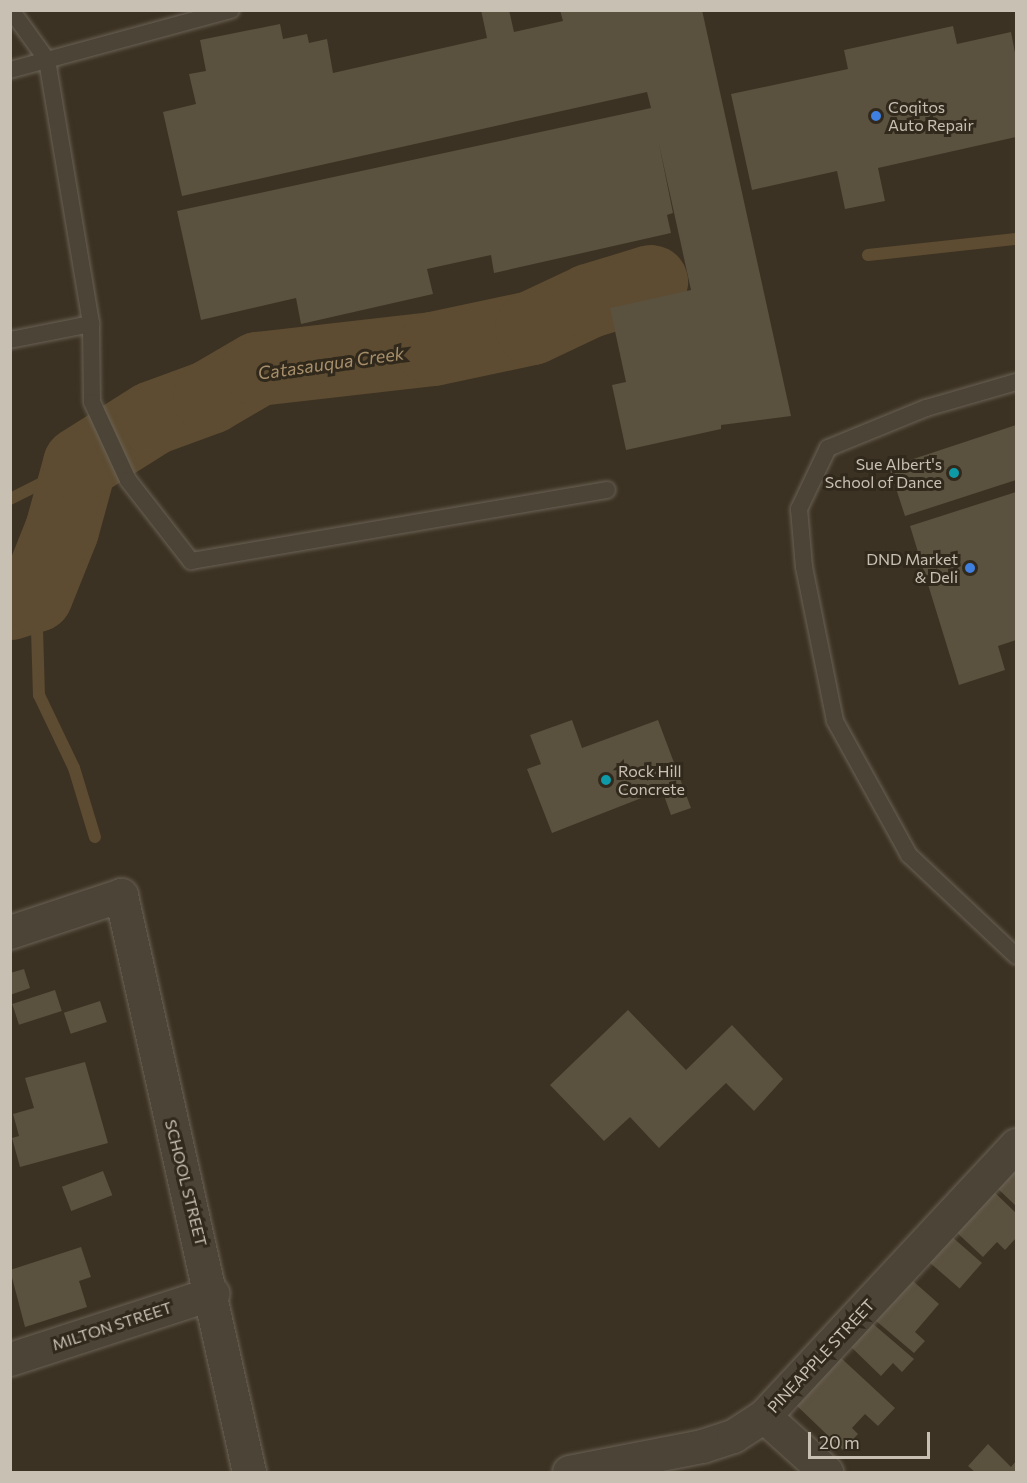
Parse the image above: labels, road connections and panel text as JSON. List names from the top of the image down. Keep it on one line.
{"streets":{"street":["SCHOOL STREET","MILTON STREET","PINEAPPLE STREET"]},"crossings":[["SCHOOL STREET","MILTON STREET"]],"water":["Catasauqua Creek"],"places":["Coqitos Auto Repair","Sue Albert's School of Dance","DND Market & Deli","Rock Hill Concrete"],"scale_bar":"20 m"}
